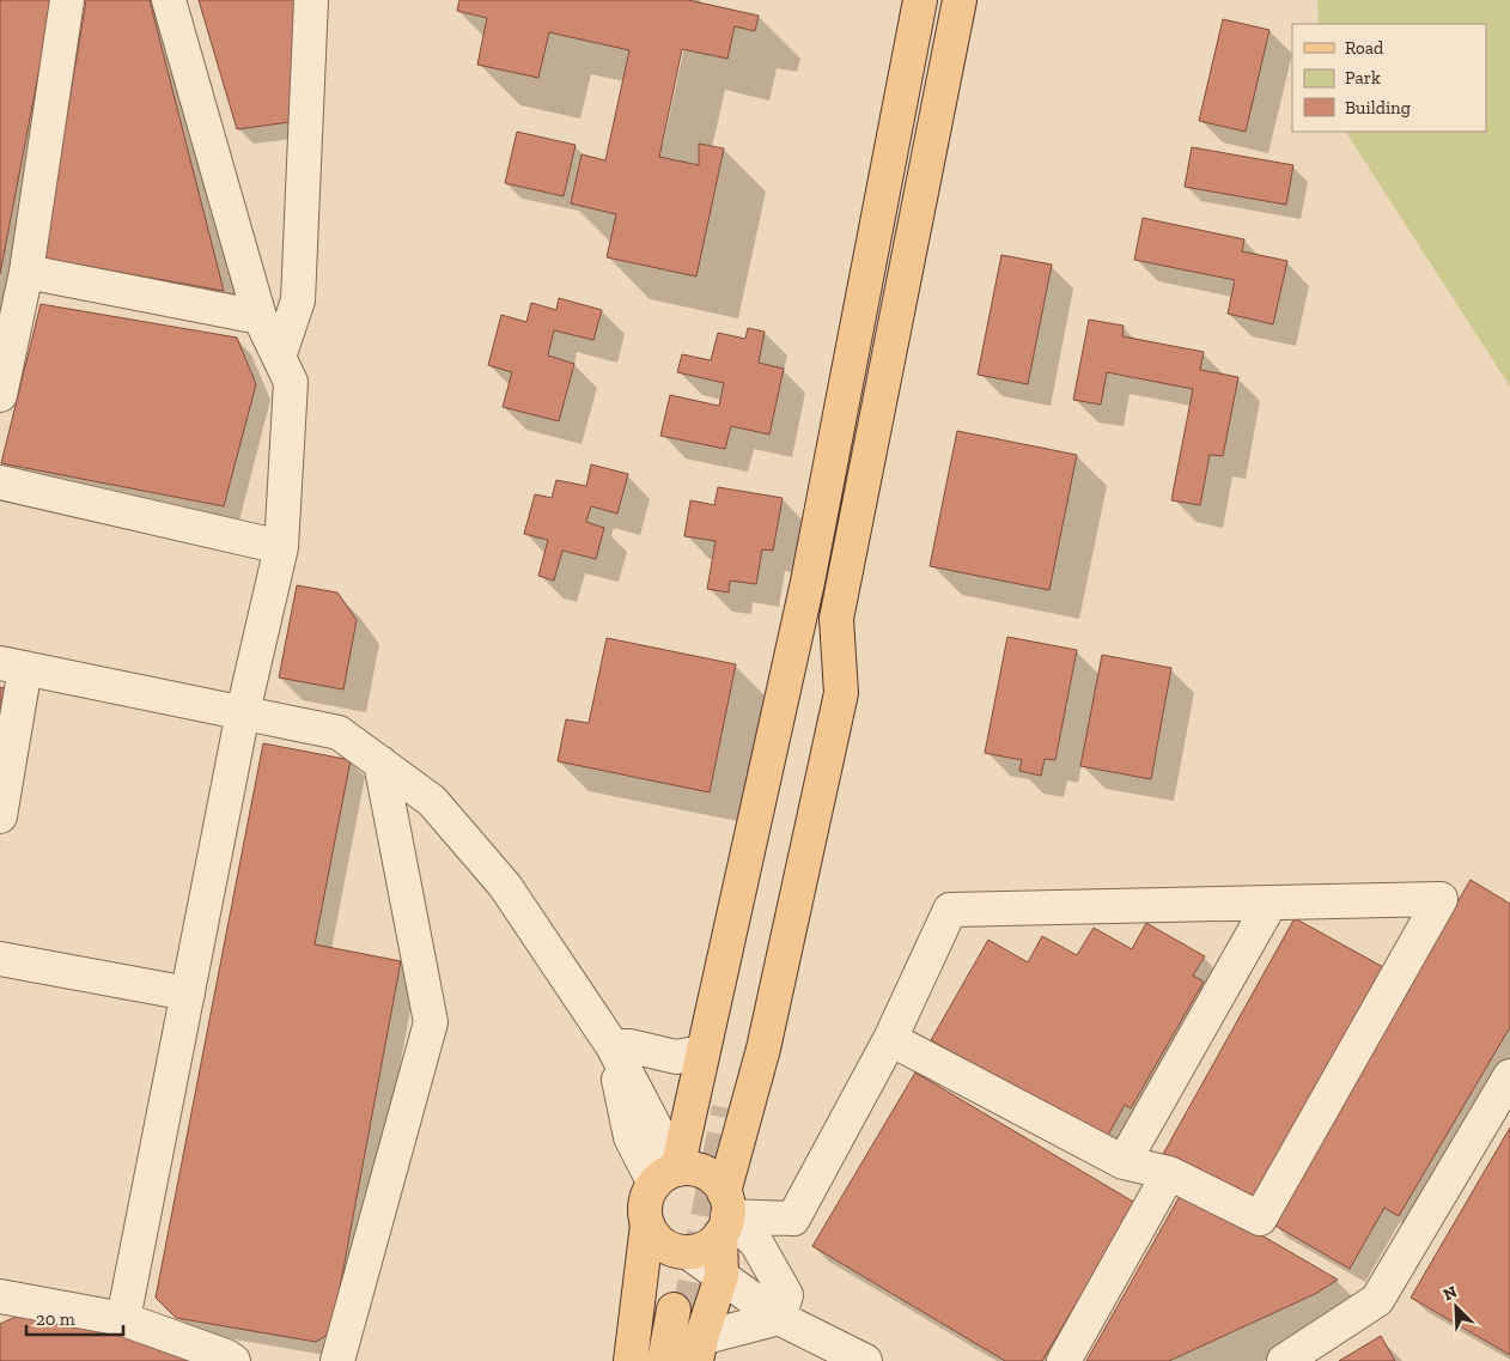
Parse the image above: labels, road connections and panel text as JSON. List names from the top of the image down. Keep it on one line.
{"legend":["Road","Park","Building"],"scale_bar":"20 m","north":"top left"}
